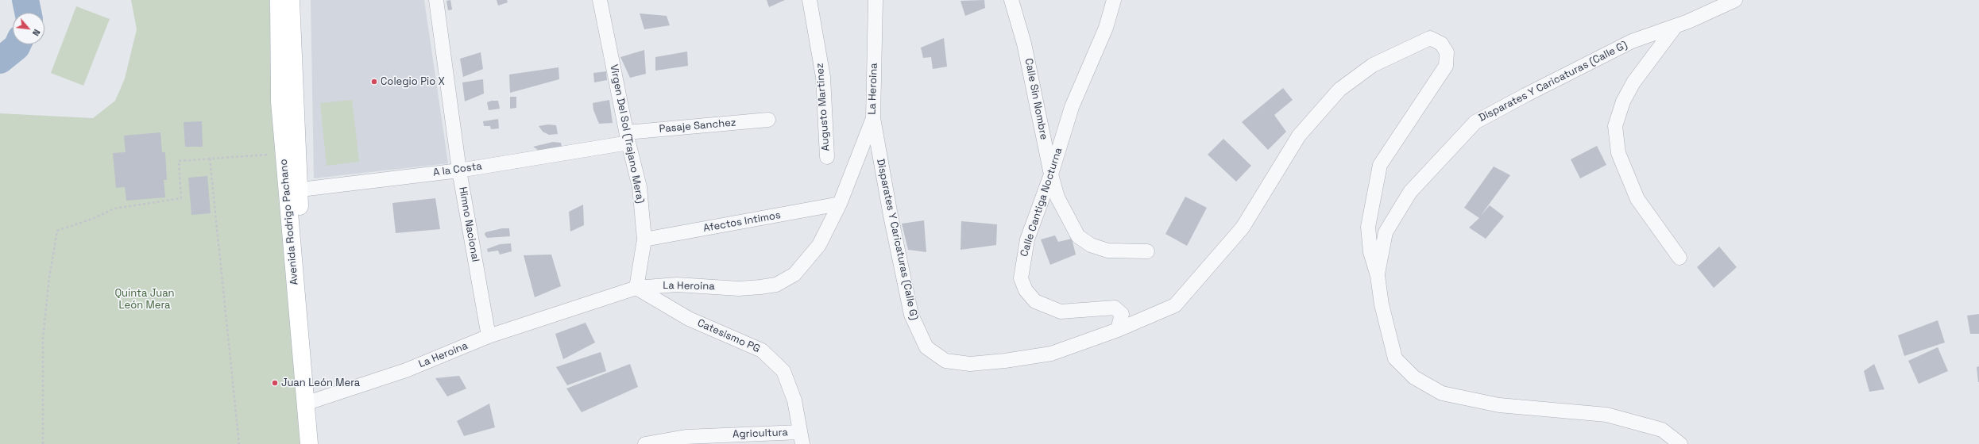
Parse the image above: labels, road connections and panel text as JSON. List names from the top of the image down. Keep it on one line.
{"streets":{"main road":["Avenida Rodrigo Pachano"],"street":["Disparates Y Caricaturas (Calle G)","La Heroina","Calle Sin Nombre","Augusto Martinez","Pasaje Sanchez","Virgen Del Sol (Trajano Mera)","A la Costa","Calle Cantiga Nocturna","Afectos Intimos","Himno Nacional","Catesismo PG","Agricultura"]},"crossings":[["Disparates Y Caricaturas (Calle G)","La Heroina"],["Disparates Y Caricaturas (Calle G)","Calle Cantiga Nocturna"],["La Heroina","Virgen Del Sol (Trajano Mera)"],["La Heroina","Avenida Rodrigo Pachano"],["La Heroina","Afectos Intimos"],["La Heroina","Himno Nacional"],["La Heroina","Catesismo PG"],["Calle Sin Nombre","Calle Cantiga Nocturna"],["Pasaje Sanchez","Virgen Del Sol (Trajano Mera)"],["Pasaje Sanchez","A la Costa"],["Virgen Del Sol (Trajano Mera)","A la Costa"],["Virgen Del Sol (Trajano Mera)","Afectos Intimos"],["Virgen Del Sol (Trajano Mera)","Catesismo PG"],["A la Costa","Avenida Rodrigo Pachano"],["A la Costa","Himno Nacional"],["Catesismo PG","Agricultura"]],"parks":["Quinta Juan León Mera"],"places":["Colegio Pio X","Juan León Mera"],"north":"bottom right"}
